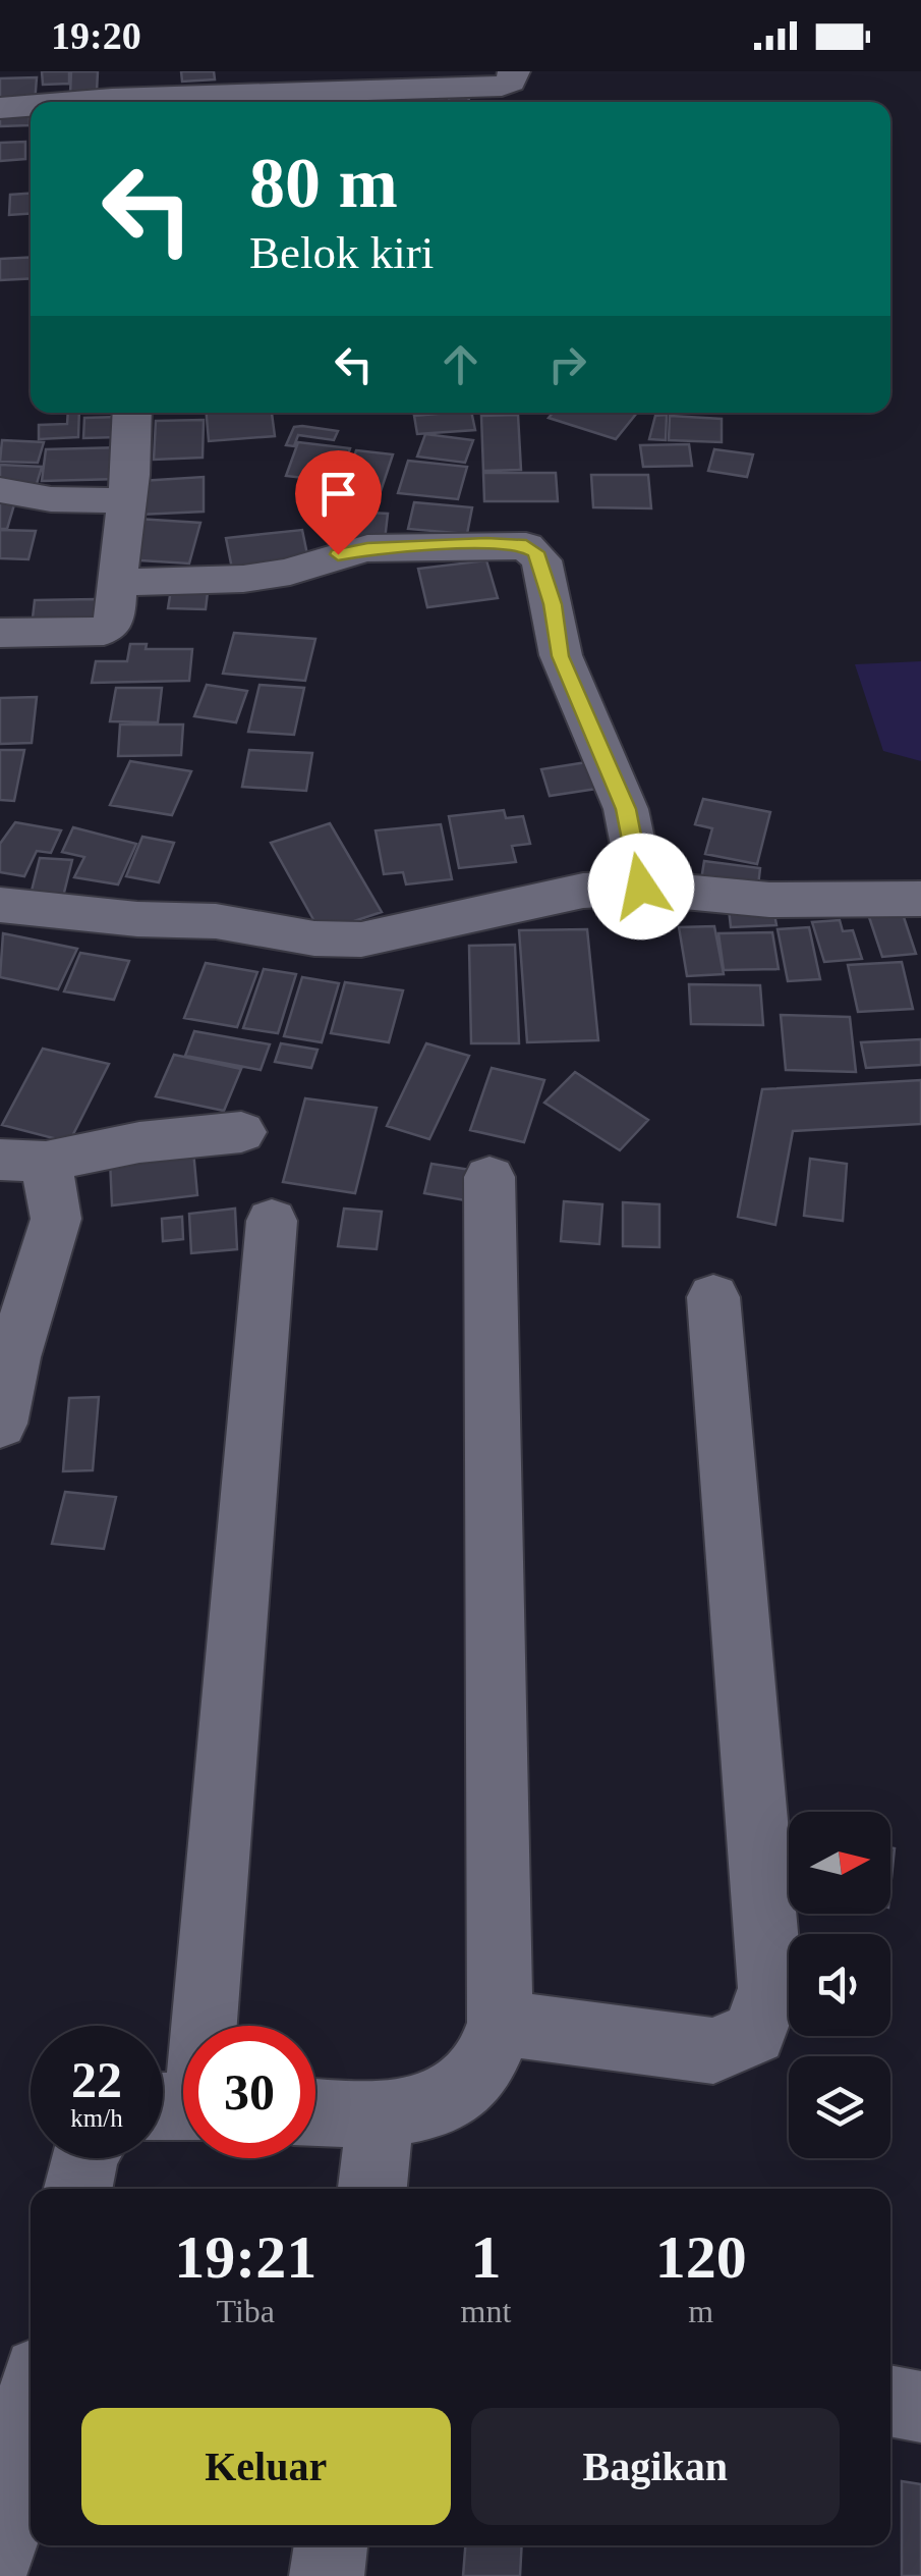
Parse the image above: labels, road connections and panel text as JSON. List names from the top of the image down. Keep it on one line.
{"north":"right","page":{"status":"19:20","turn":["80 m","Belok kiri"],"speed":"22 km/h","limit":"30","eta":["19:21","Tiba","1","mnt","120","m"],"buttons":["Keluar","Bagikan"]}}
